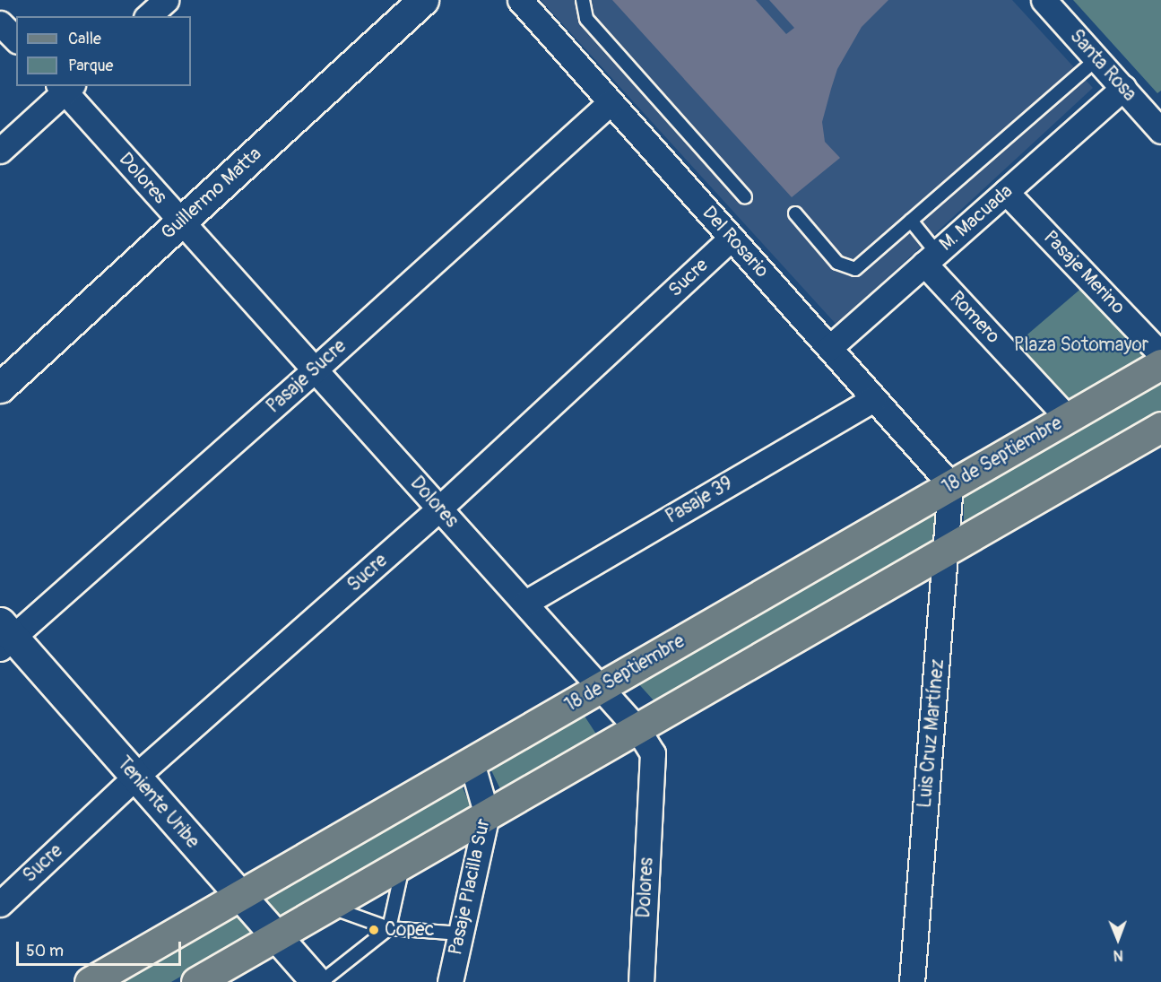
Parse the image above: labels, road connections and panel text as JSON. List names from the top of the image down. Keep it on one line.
{"streets":{"main road":["18 de Septiembre"],"street":["Santa Rosa","Dolores","Guillermo Matta","M. Macuada","Del Rosario","Pasaje Merino","Sucre","Romero","Pasaje Sucre","Pasaje 39","Luis Cruz Martínez","Teniente Uribe","Pasaje Placilla Sur"]},"crossings":[["Santa Rosa","M. Macuada"],["Dolores","Guillermo Matta"],["Dolores","Sucre"],["Dolores","Pasaje Sucre"],["Dolores","18 de Septiembre"],["Dolores","Pasaje 39"],["M. Macuada","Del Rosario"],["M. Macuada","Pasaje Merino"],["M. Macuada","Romero"],["Del Rosario","Sucre"],["Del Rosario","Pasaje Sucre"],["Del Rosario","18 de Septiembre"],["Del Rosario","Pasaje 39"],["Del Rosario","Luis Cruz Martínez"],["Sucre","Teniente Uribe"],["Romero","18 de Septiembre"],["Pasaje Sucre","Teniente Uribe"],["18 de Septiembre","Luis Cruz Martínez"],["18 de Septiembre","Teniente Uribe"],["18 de Septiembre","Pasaje Placilla Sur"]],"parks":["Plaza Sotomayor"],"places":["Copec"],"legend":["Calle","Parque"],"scale_bar":"50 m","north":"bottom"}
